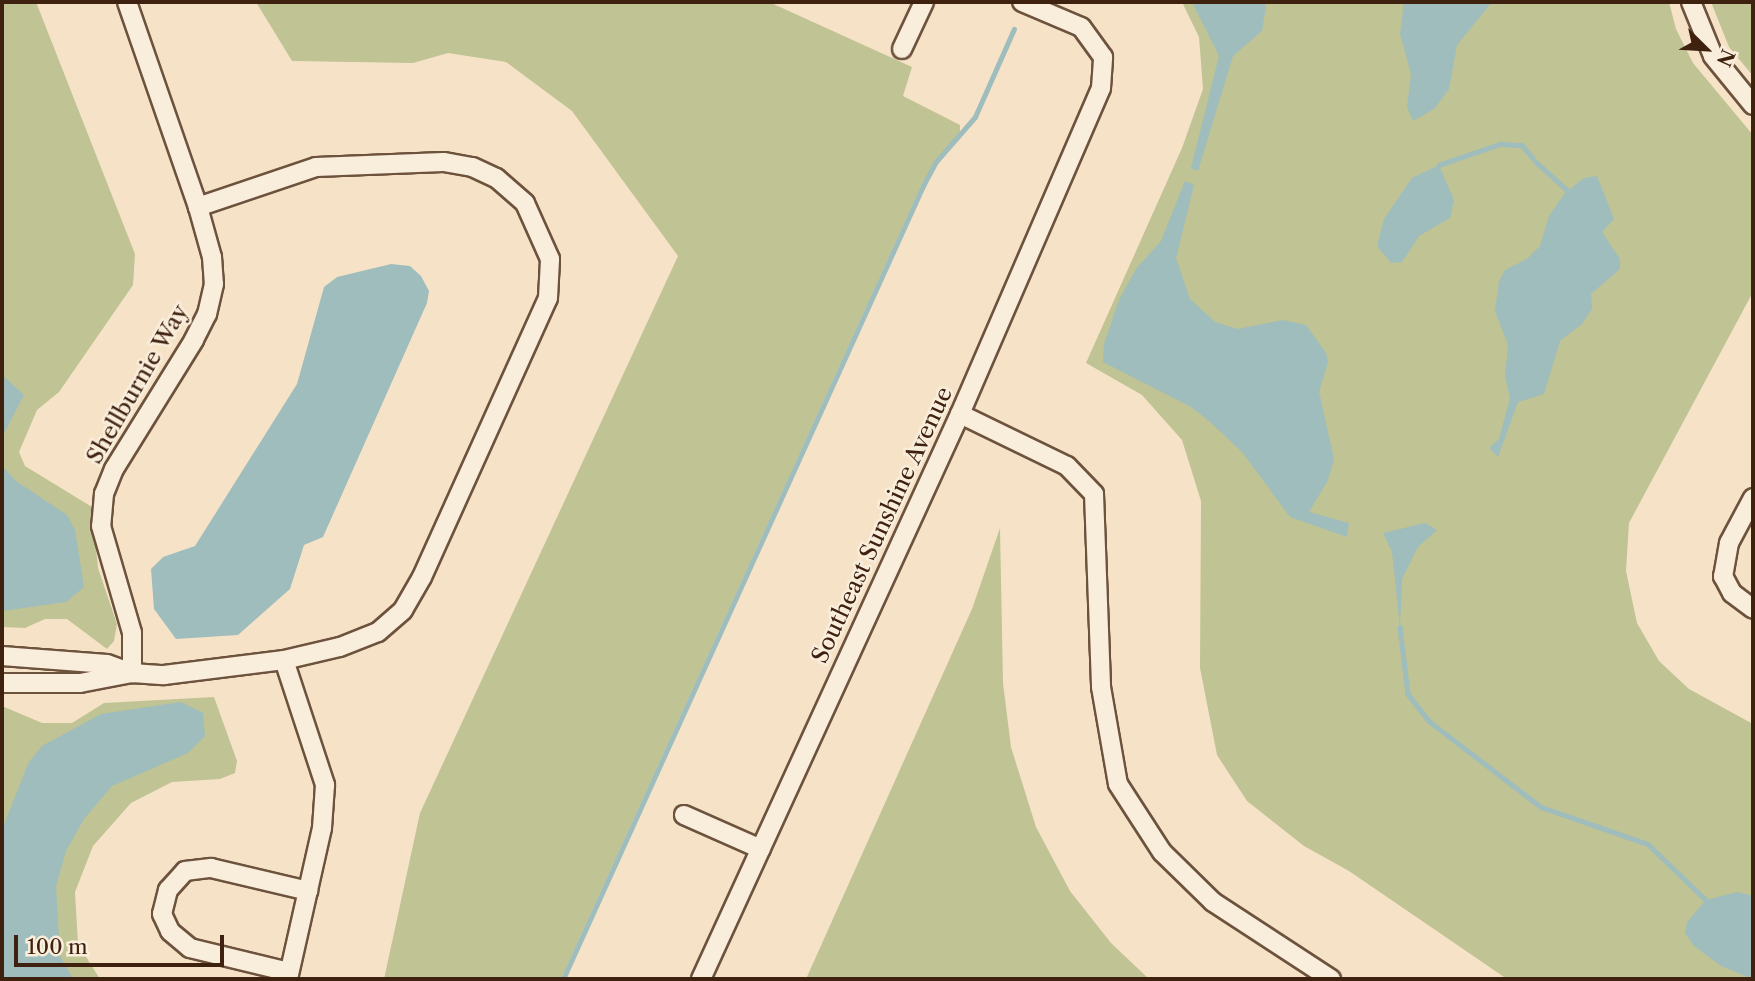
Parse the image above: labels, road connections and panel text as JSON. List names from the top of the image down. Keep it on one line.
{"streets":{"street":["Shellburnie Way","Southeast Sunshine Avenue"]},"scale_bar":"100 m","north":"bottom right"}
